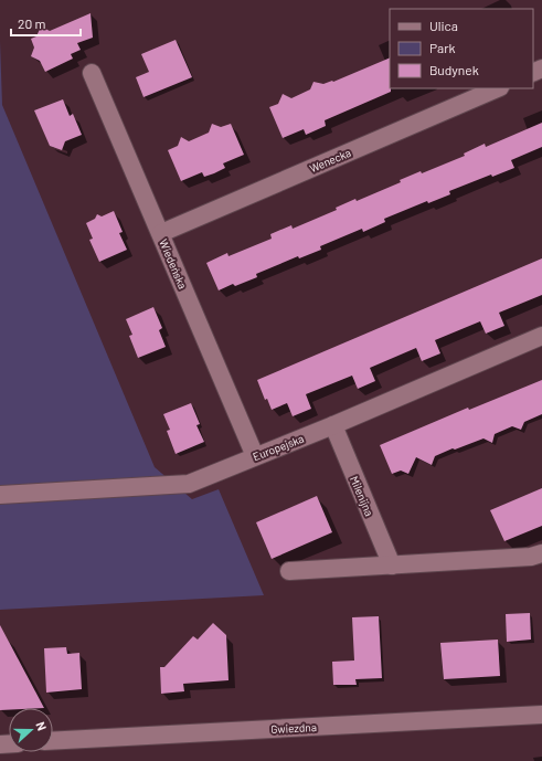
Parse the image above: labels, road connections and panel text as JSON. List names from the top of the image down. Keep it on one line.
{"streets":{"street":["Wenecka","Wiedeńska","Europejska","Milenijna","Gwiezdna"]},"crossings":[["Wenecka","Wiedeńska"],["Wiedeńska","Europejska"],["Europejska","Milenijna"]],"legend":["Ulica","Park","Budynek"],"scale_bar":"20 m","north":"right"}
